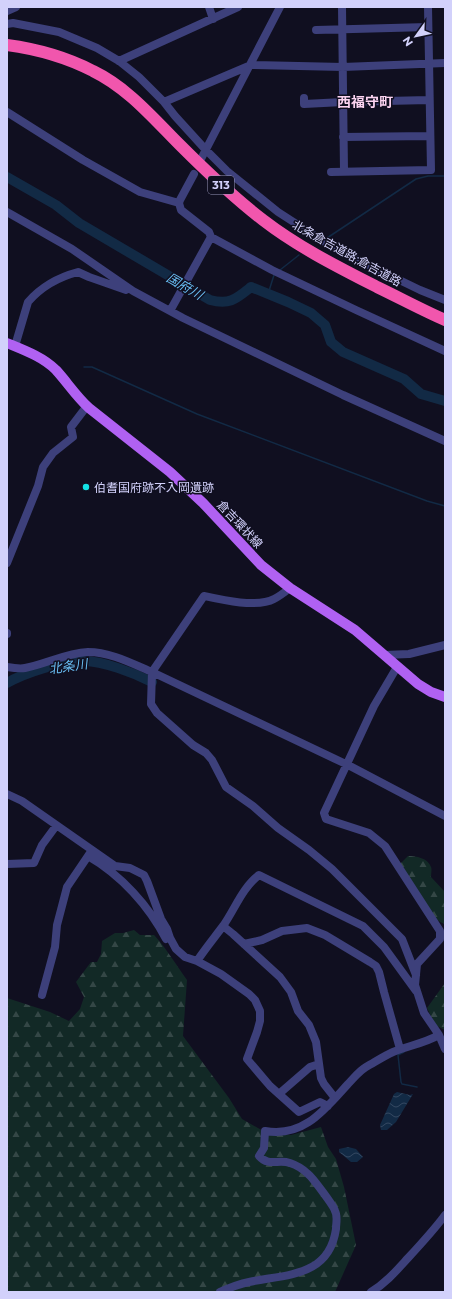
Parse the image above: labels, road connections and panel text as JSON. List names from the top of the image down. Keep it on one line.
{"streets":{"highway":["313","北条倉吉道路;倉吉道路"],"main road":["倉吉環状線"]},"districts":["西福守町"],"water":["国府川","北条川"],"places":["伯耆国府跡不入岡遺跡"],"north":"bottom left"}
